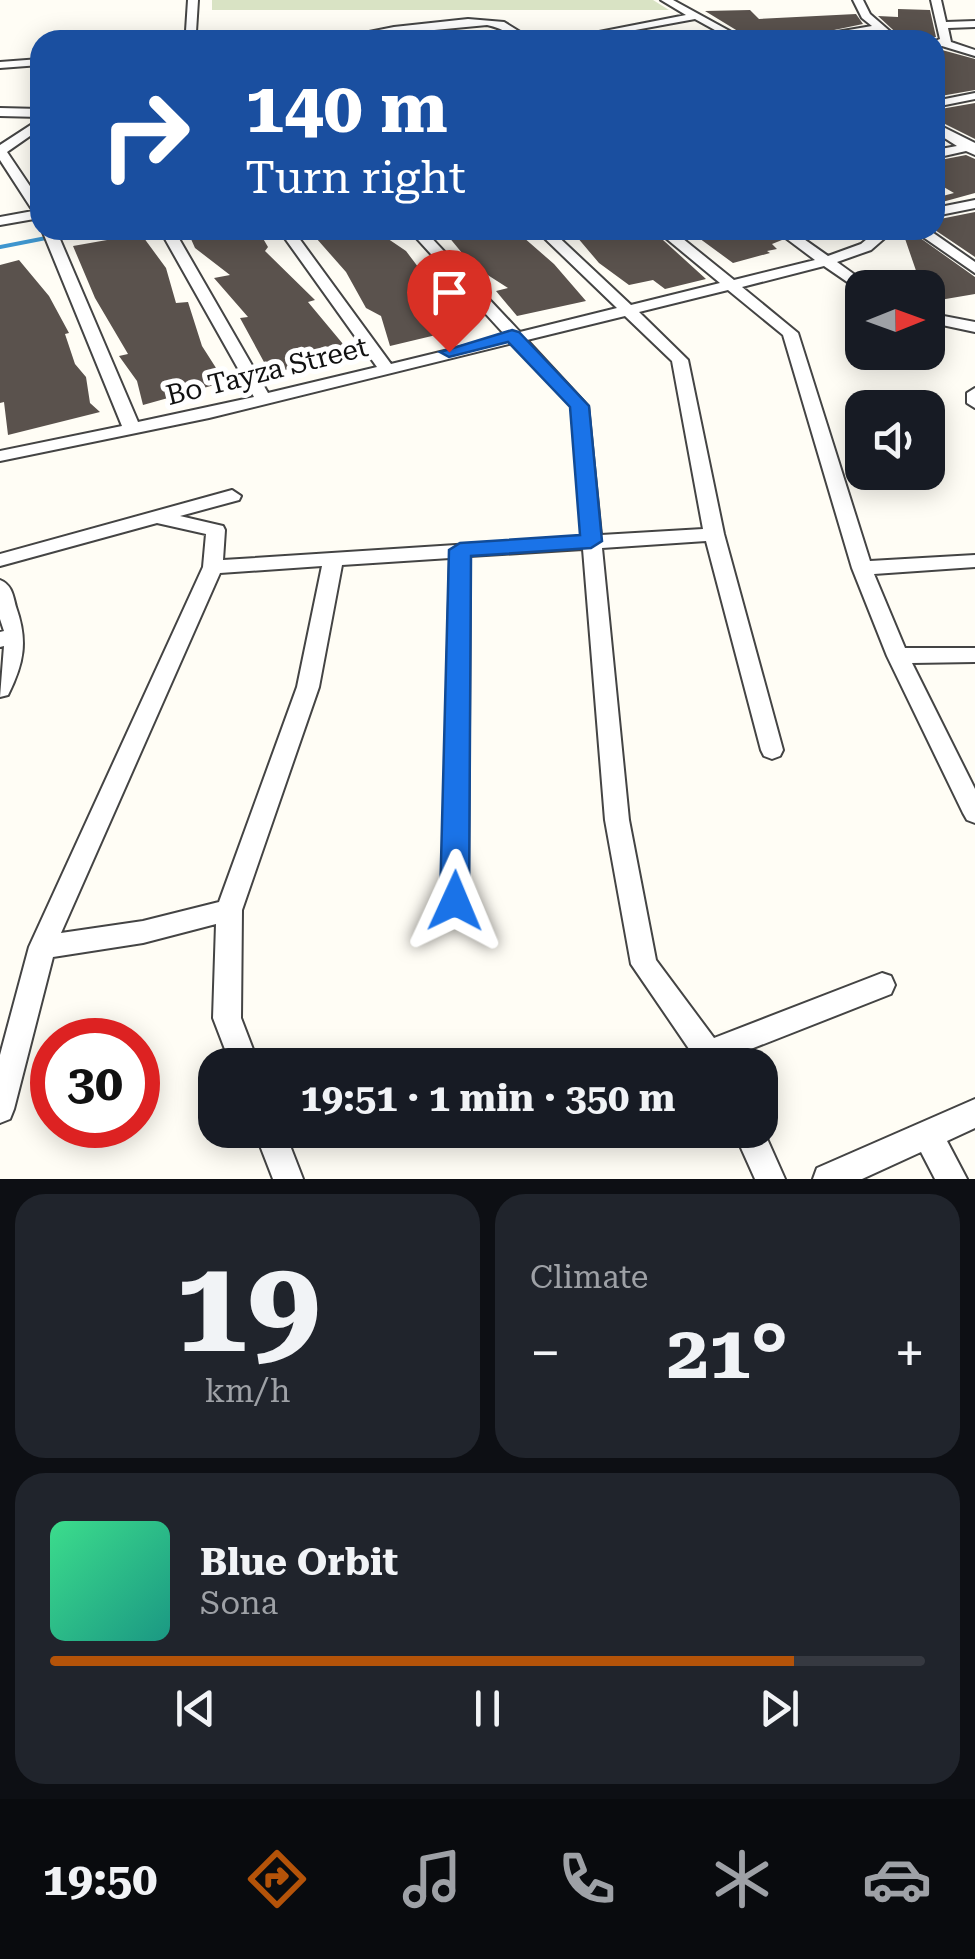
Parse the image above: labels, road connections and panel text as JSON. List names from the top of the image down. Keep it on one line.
{"streets":{"street":["Bo Tayza Street"]},"north":"right","page":{"turn":["140 m","Turn right"],"limit":"30","trip":"19:51 · 1 min · 350 m","tile":[["19","km/h"],"Climate"],"heat":["−","21°","+"],"song":["Blue Orbit","Sona"],"tabs":"19:50"}}
